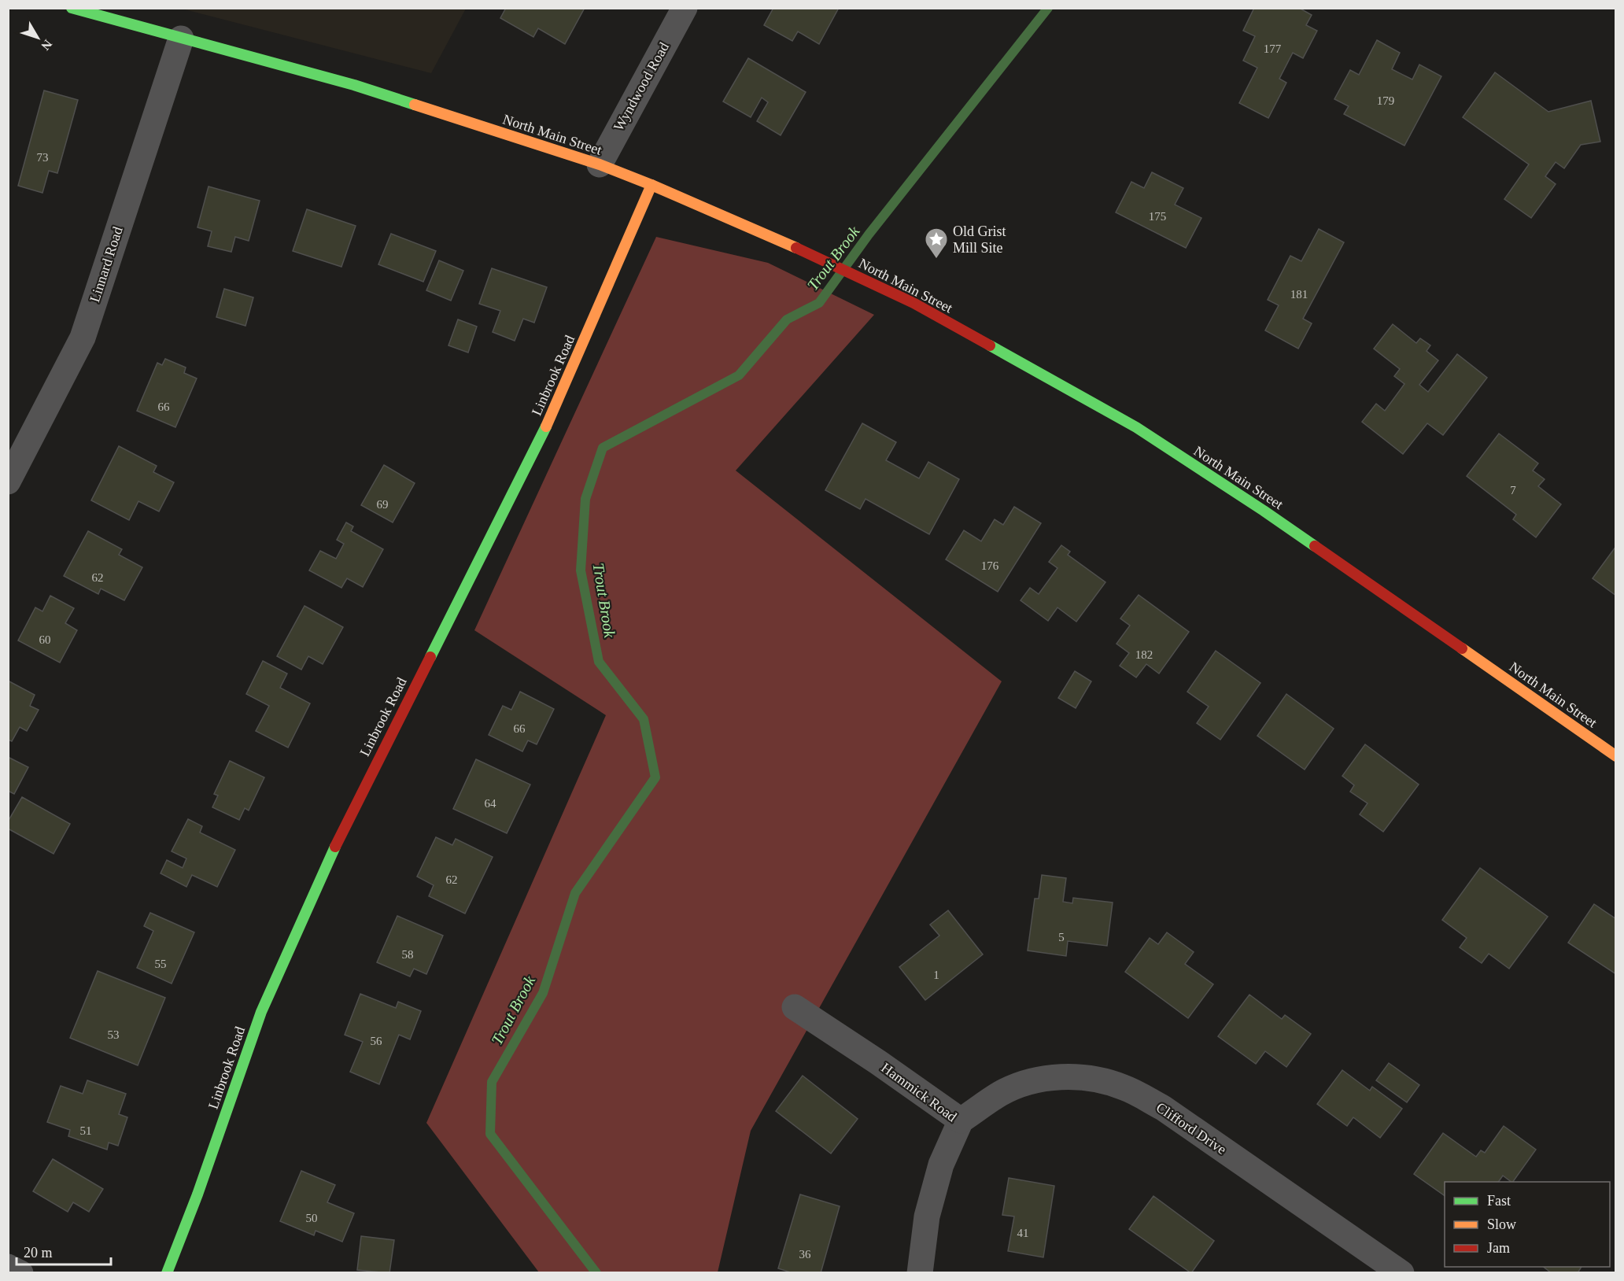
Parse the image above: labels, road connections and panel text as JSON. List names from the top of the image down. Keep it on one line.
{"streets":{"main road":["North Main Street","Linbrook Road"],"street":["Wyndwood Road","Linnard Road","Hammick Road","Clifford Drive"]},"crossings":[["Wyndwood Road","North Main Street"],["North Main Street","Linnard Road"],["North Main Street","Linbrook Road"],["Hammick Road","Clifford Drive"]],"water":["Trout Brook"],"places":{"place":["Old Grist Mill Site"]},"house_numbers":["177","179","73","175","181","66","7","69","176","62","60","182","66","64","62","5","58","55","1","53","56","51","50","41","36"],"legend":["Fast","Slow","Jam"],"scale_bar":"20 m","north":"bottom right"}
